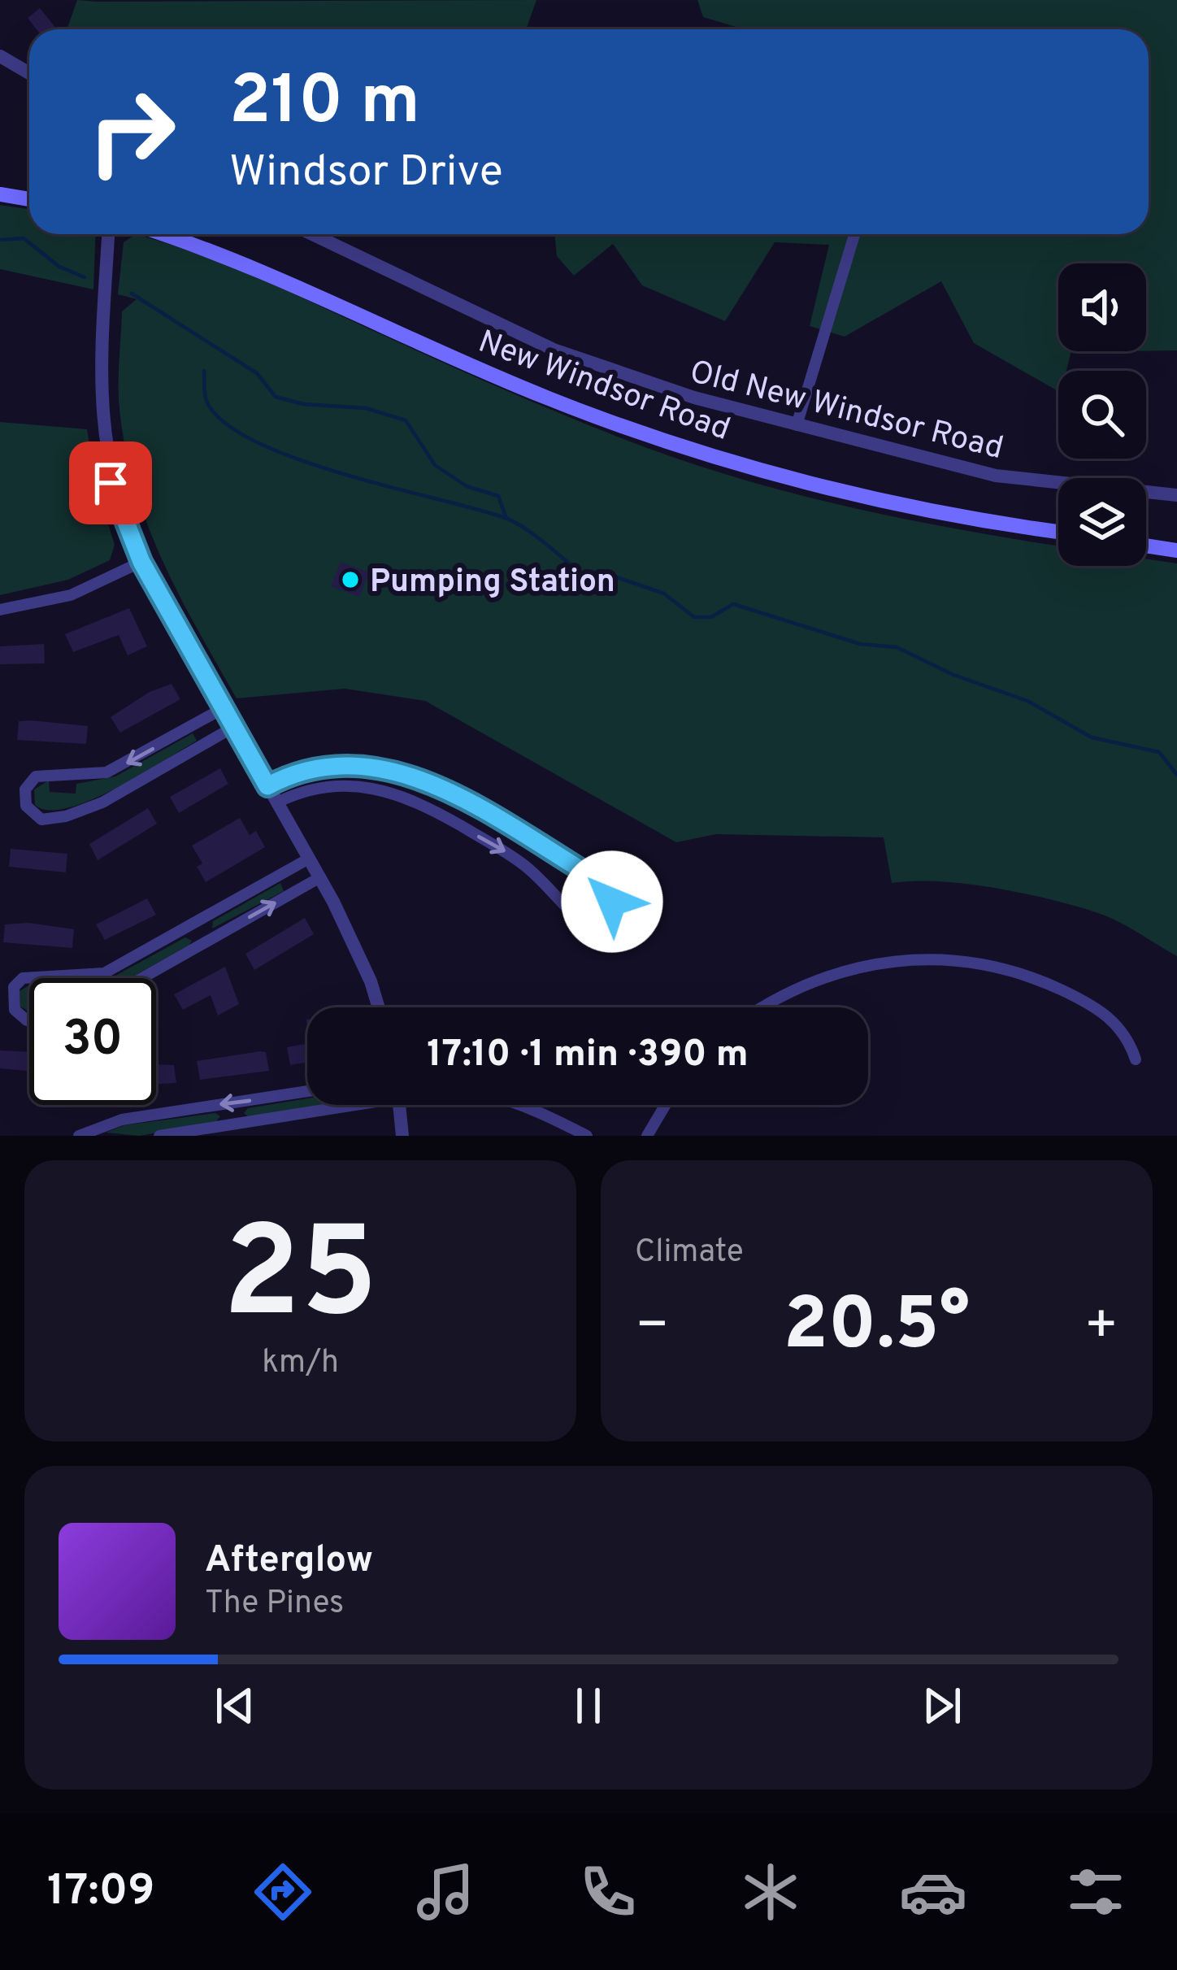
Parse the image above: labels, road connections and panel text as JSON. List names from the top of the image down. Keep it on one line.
{"streets":{"main road":["New Windsor Road"],"street":["Old New Windsor Road"]},"places":["Pumping Station"],"page":{"turn":["210 m","Windsor Drive"],"limit":"30","trip":"17:10 · 1 min · 390 m","tile":[["25","km/h"],"Climate"],"heat":["−","20.5°","+"],"song":["Afterglow","The Pines"],"tabs":"17:09"}}
